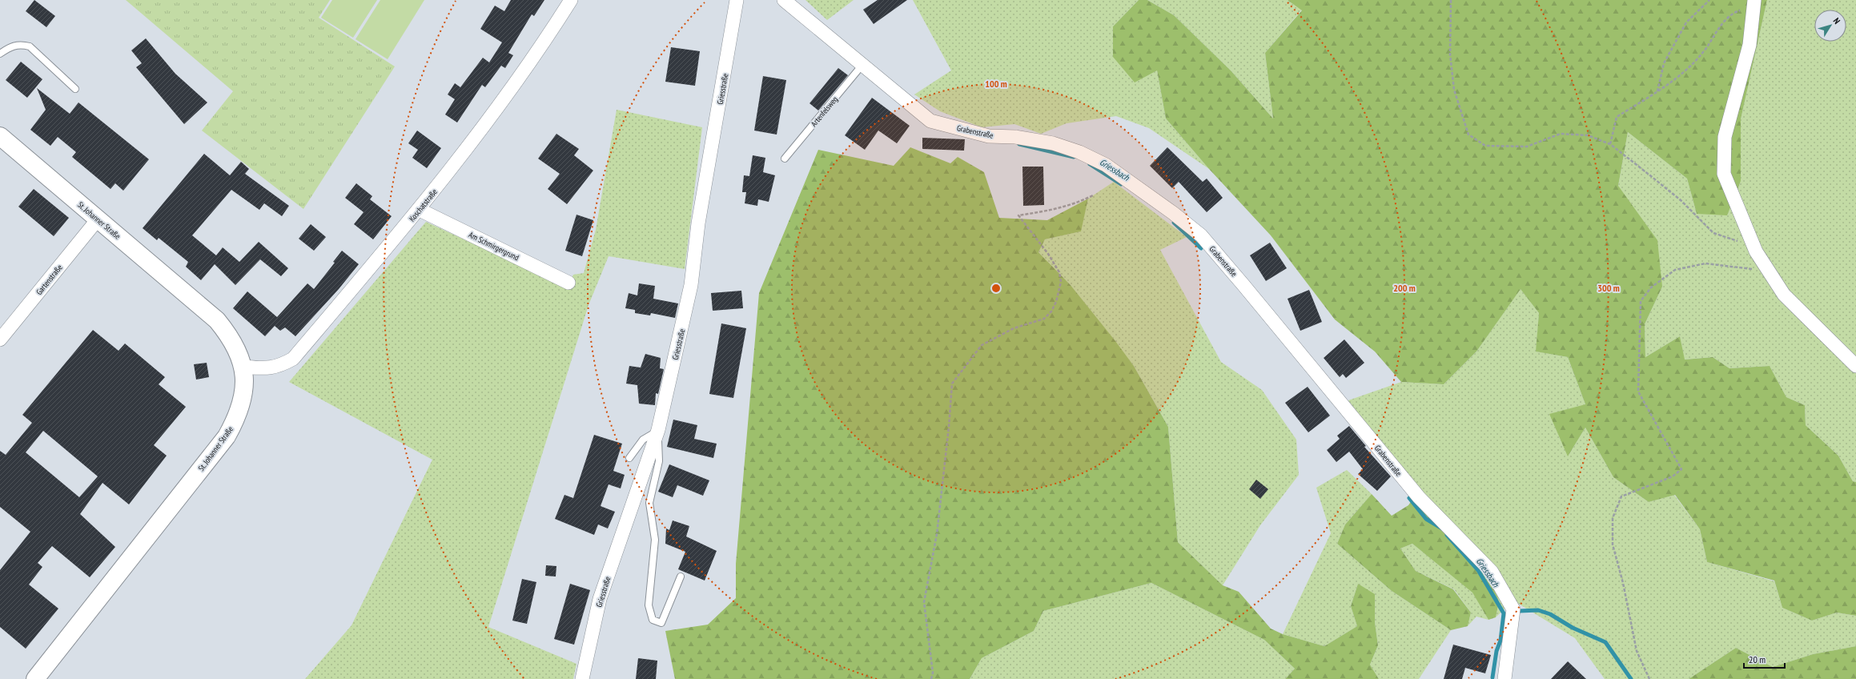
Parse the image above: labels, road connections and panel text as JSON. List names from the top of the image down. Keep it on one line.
{"streets":{"street":["Griesstraße","Grabenstraße","Koschatstraße","St. Johanner Straße","Am Schmirgergrund","Gartenstraße"],"lane":["Artenfelsweg"]},"crossings":[["Artenfelsweg","Grabenstraße"],["Koschatstraße","St. Johanner Straße"],["Koschatstraße","Am Schmirgergrund"],["St. Johanner Straße","Gartenstraße"]],"water":["Griessbach"],"scale_bar":"20 m","north":"top right","rings":["100 m","200 m","300 m"]}
